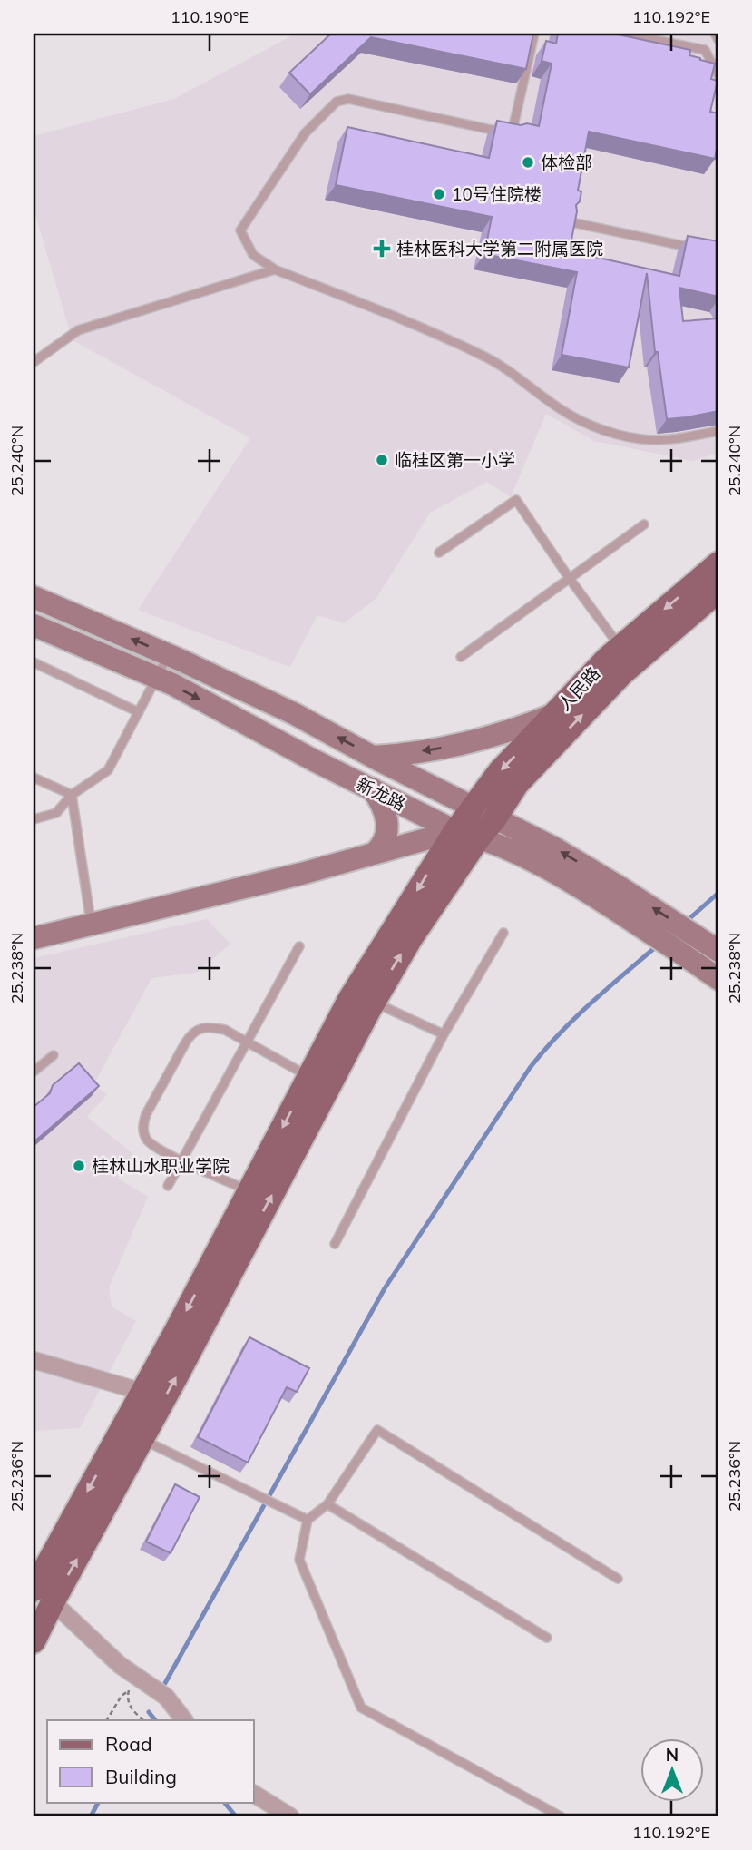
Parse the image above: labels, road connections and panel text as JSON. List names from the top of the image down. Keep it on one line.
{"streets":{"main road":["人民路","新龙路"]},"crossings":[["人民路","新龙路"]],"places":{"other":["体检部","10号住院楼","临桂区第一小学","桂林山水职业学院"],"health":["桂林医科大学第二附属医院"]},"legend":["Road","Building"],"north":"top","coordinates":["110.190°E","110.192°E","25.240°N","25.238°N","25.236°N"]}
